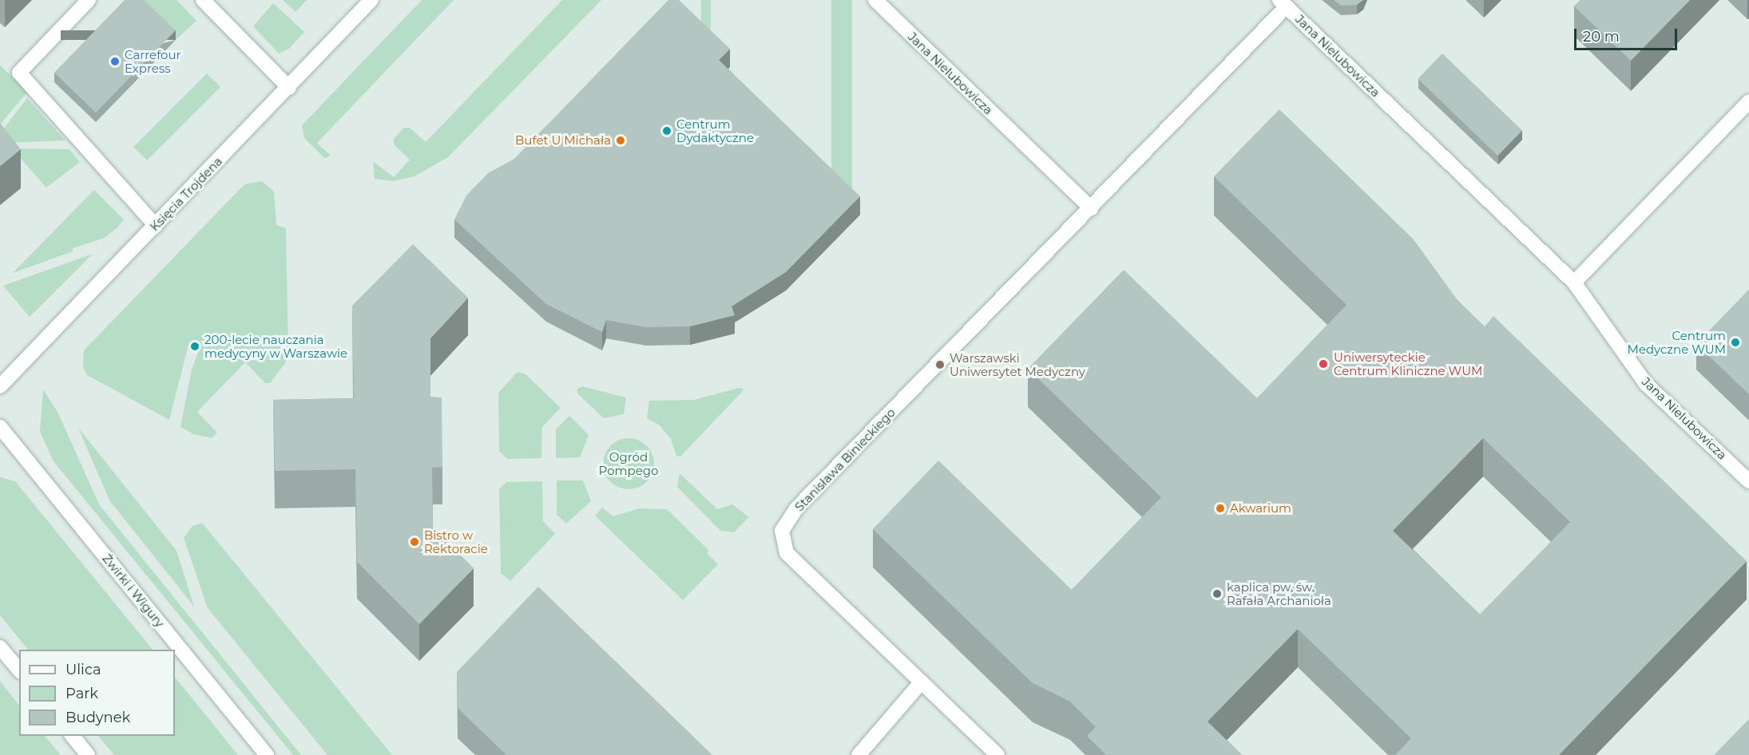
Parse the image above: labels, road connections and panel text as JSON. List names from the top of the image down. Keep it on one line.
{"streets":{"street":["Jana Nielubowicza","Księcia Trojdena","Stanisława Binieckiego","Żwirki i Wigury"]},"crossings":[["Jana Nielubowicza","Stanisława Binieckiego"]],"parks":["Ogród Pompego"],"places":["Carrefour Express","Centrum Dydaktyczne","Bufet U Michała","Centrum Medyczne WUM","200-lecie nauczania medycyny w Warszawie","Uniwersyteckie Centrum Kliniczne WUM","Warszawski Uniwersytet Medyczny","Akwarium","Bistro w Rektoracie","kaplica pw. św. Rafała Archanioła"],"legend":["Ulica","Park","Budynek"],"scale_bar":"20 m"}
